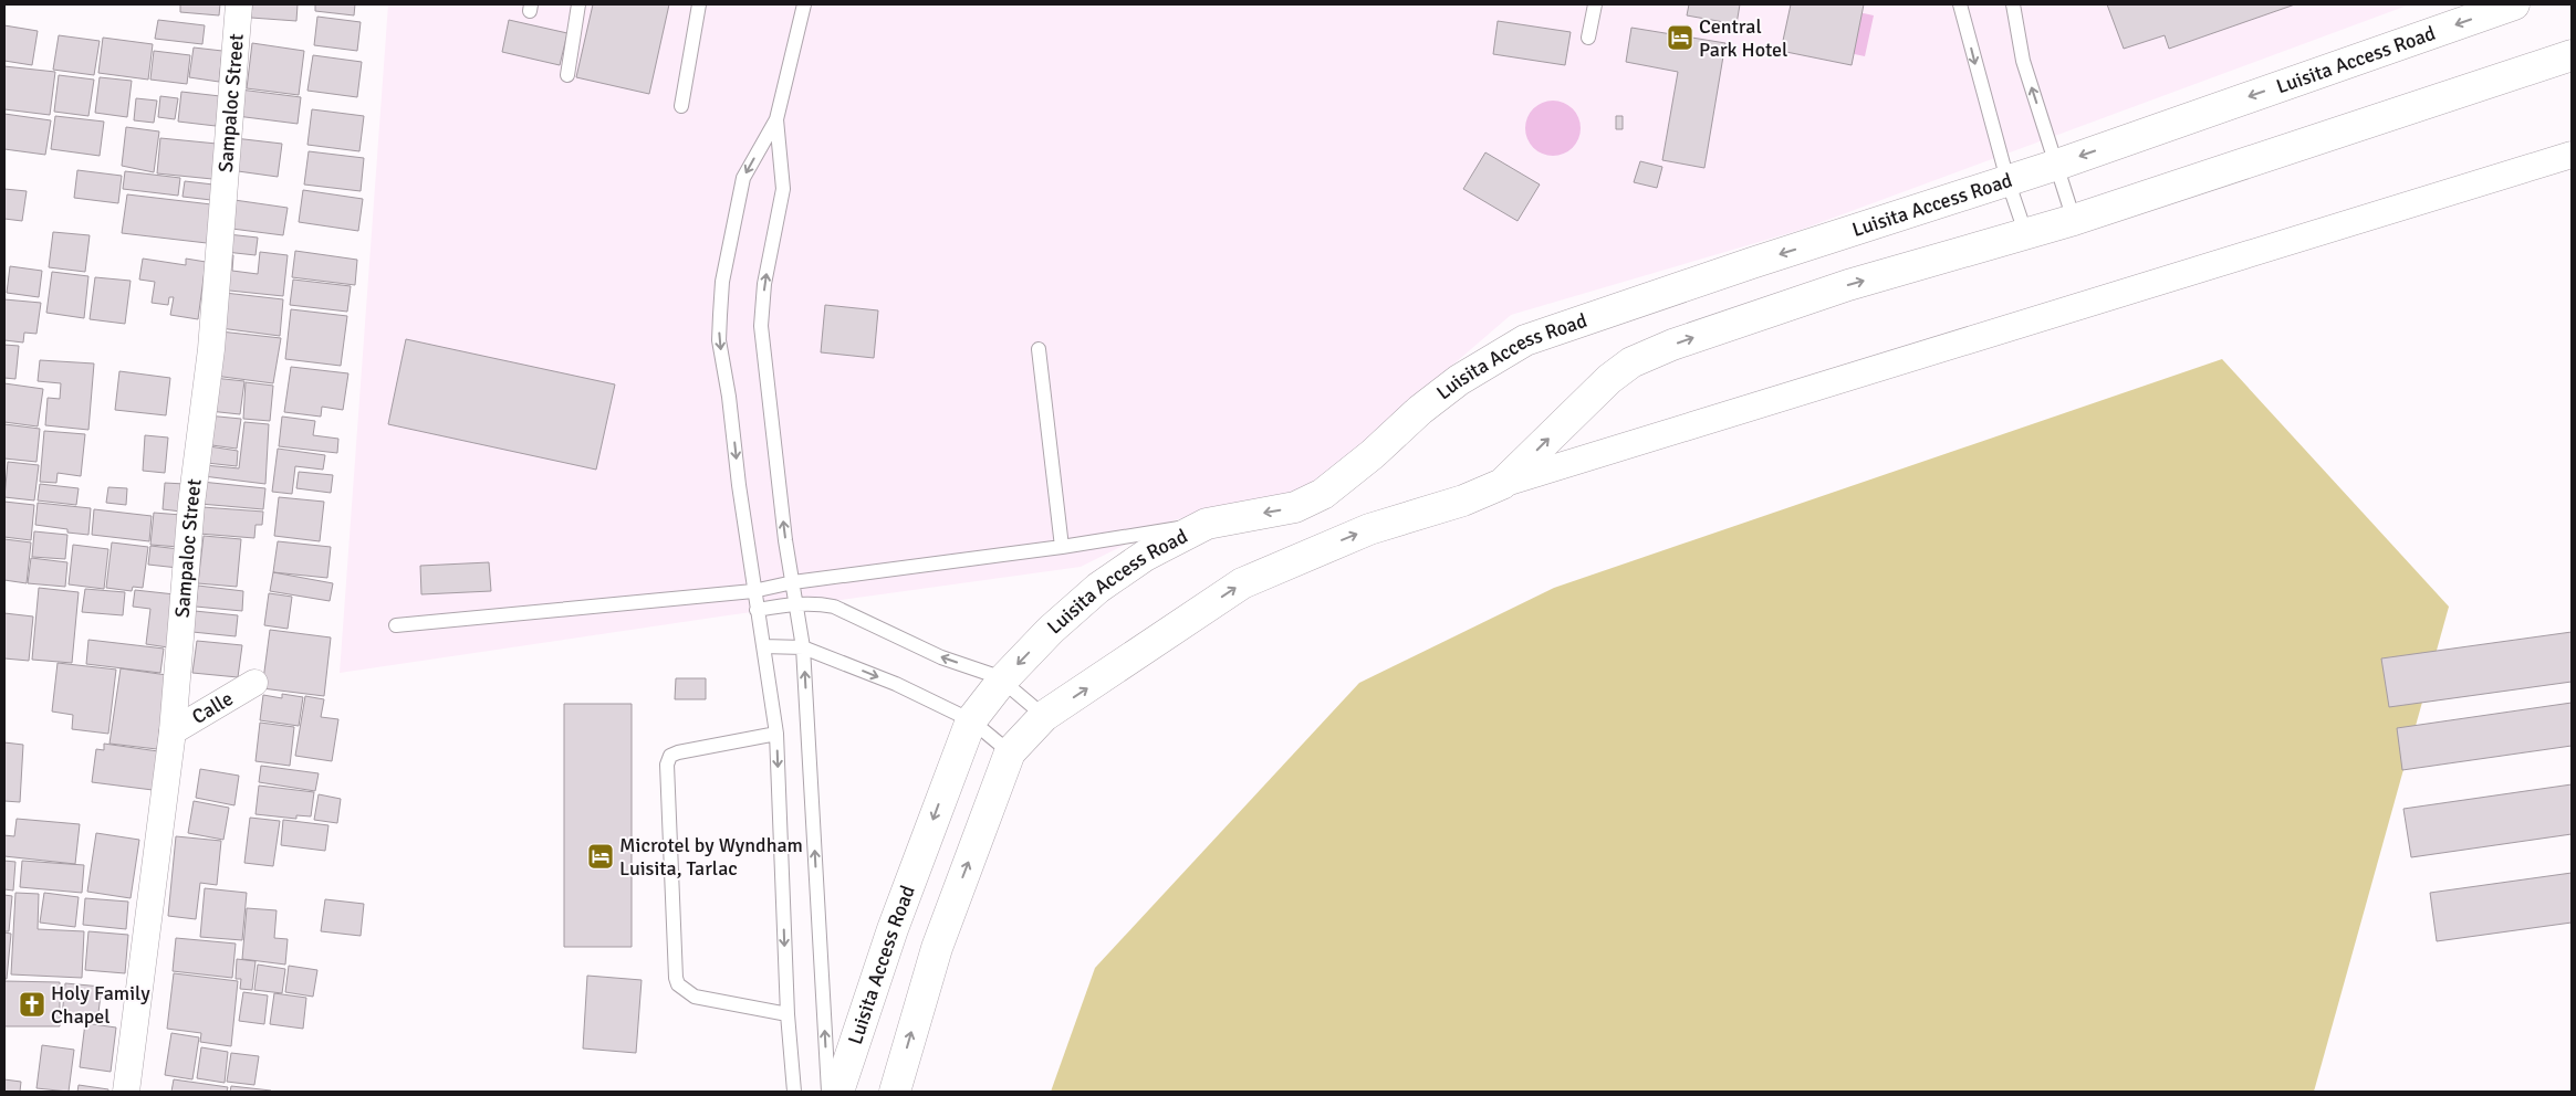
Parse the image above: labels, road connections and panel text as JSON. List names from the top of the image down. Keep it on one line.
{"streets":{"main road":["Luisita Access Road"],"street":["Sampaloc Street","Calle"]},"crossings":[["Sampaloc Street","Calle"]],"places":{"hotel":["Central Park Hotel","Microtel by Wyndham Luisita, Tarlac"],"church":["Holy Family Chapel"]}}
